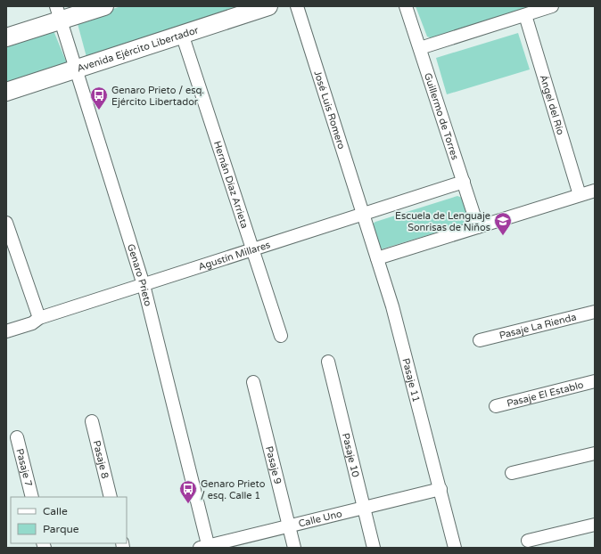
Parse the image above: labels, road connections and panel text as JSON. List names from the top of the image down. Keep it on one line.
{"streets":{"main road":["Avenida Ejército Libertador"],"street":["Ángel del Río","José Luis Romero","Guillermo de Torres","Hernán Díaz Arrieta","Agustín Millares","Genaro Prieto","Pasaje La Rienda","Pasaje 11","Pasaje El Establo","Pasaje 10","Pasaje 8","Pasaje 9","Pasaje 7","Calle Uno"]},"crossings":[["Avenida Ejército Libertador","Hernán Díaz Arrieta"],["Avenida Ejército Libertador","Genaro Prieto"],["José Luis Romero","Agustín Millares"],["José Luis Romero","Pasaje 11"],["Guillermo de Torres","Agustín Millares"],["Hernán Díaz Arrieta","Agustín Millares"],["Agustín Millares","Genaro Prieto"],["Agustín Millares","Pasaje 11"],["Genaro Prieto","Calle Uno"],["Pasaje 11","Calle Uno"],["Pasaje 10","Calle Uno"],["Pasaje 9","Calle Uno"]],"places":{"bus stop":["Genaro Prieto / esq. Ejército Libertador","Genaro Prieto / esq. Calle 1"],"school or university":["Escuela de Lenguaje Sonrisas de Niños"]},"legend":["Calle","Parque"]}
